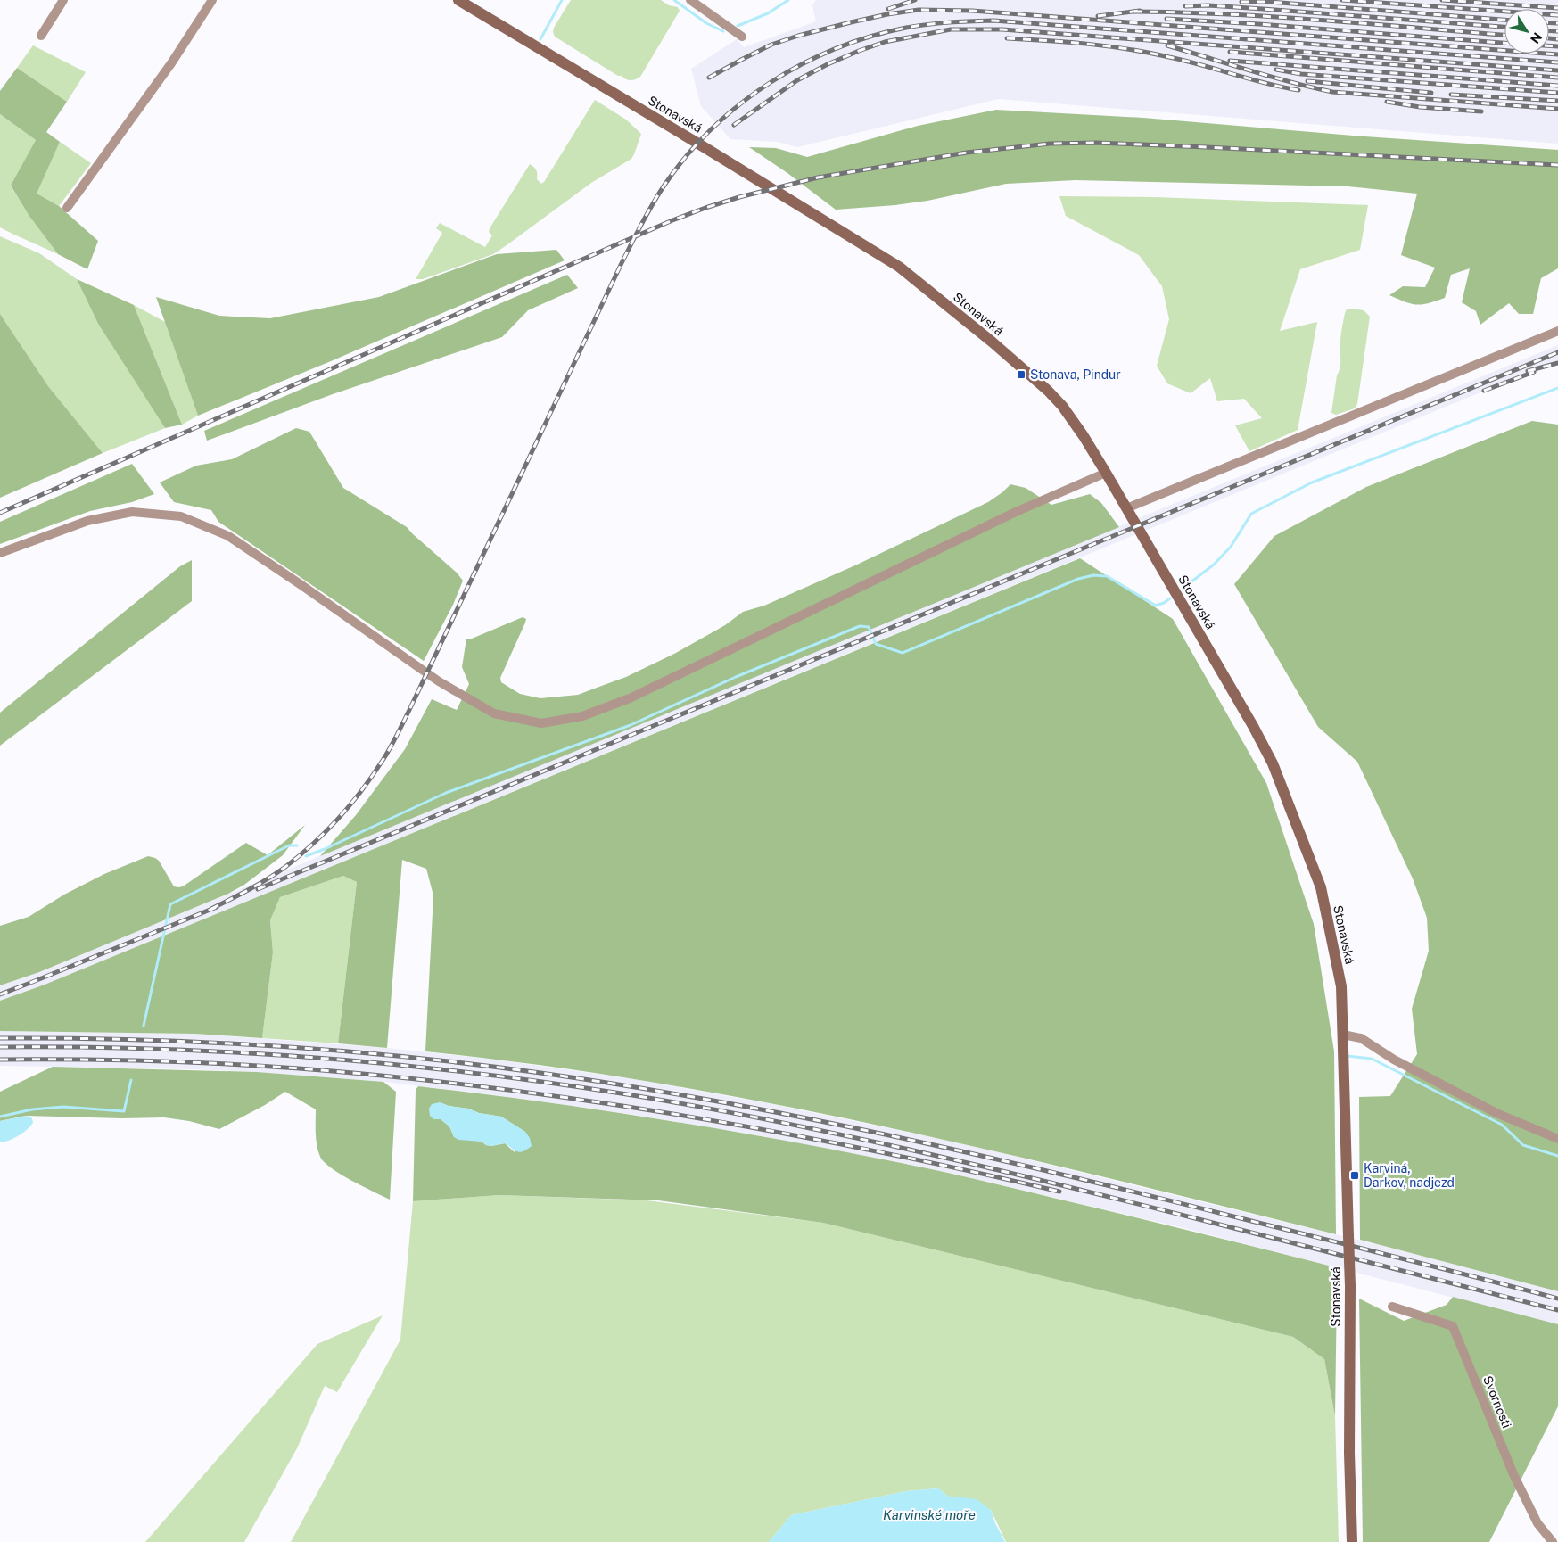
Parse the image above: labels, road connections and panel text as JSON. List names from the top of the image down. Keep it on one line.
{"streets":{"street":["Stonavská","Svornosti"]},"water":["Karvinské moře"],"places":{"transit":["Stonava, Pindur","Karviná, Darkov, nadjezd"]},"north":"bottom right"}
